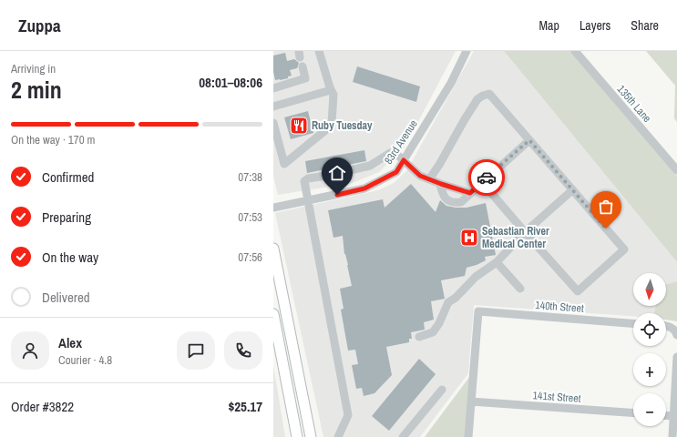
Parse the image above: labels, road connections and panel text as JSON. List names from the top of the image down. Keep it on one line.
{"streets":{"street":["135th Lane","83rd Avenue","140th Street","141st Street"]},"crossings":[["140th Street","141st Street"]],"places":{"restaurant":["Ruby Tuesday"],"hospital":["Sebastian River Medical Center"]},"north":"bottom","page":{"header":"Zuppa","nav":["Map","Layers","Share"],"heading":["2 min","Arriving in","08:01–08:06"],"panel":["Alex","Courier · 4.8","Order #3822","$25.17"],"bar":"On the way · 170 m","list":[["Confirmed","07:38"],["Preparing","07:53"],["On the way","07:56"],"Delivered"],"map_buttons":["+","−"]}}
